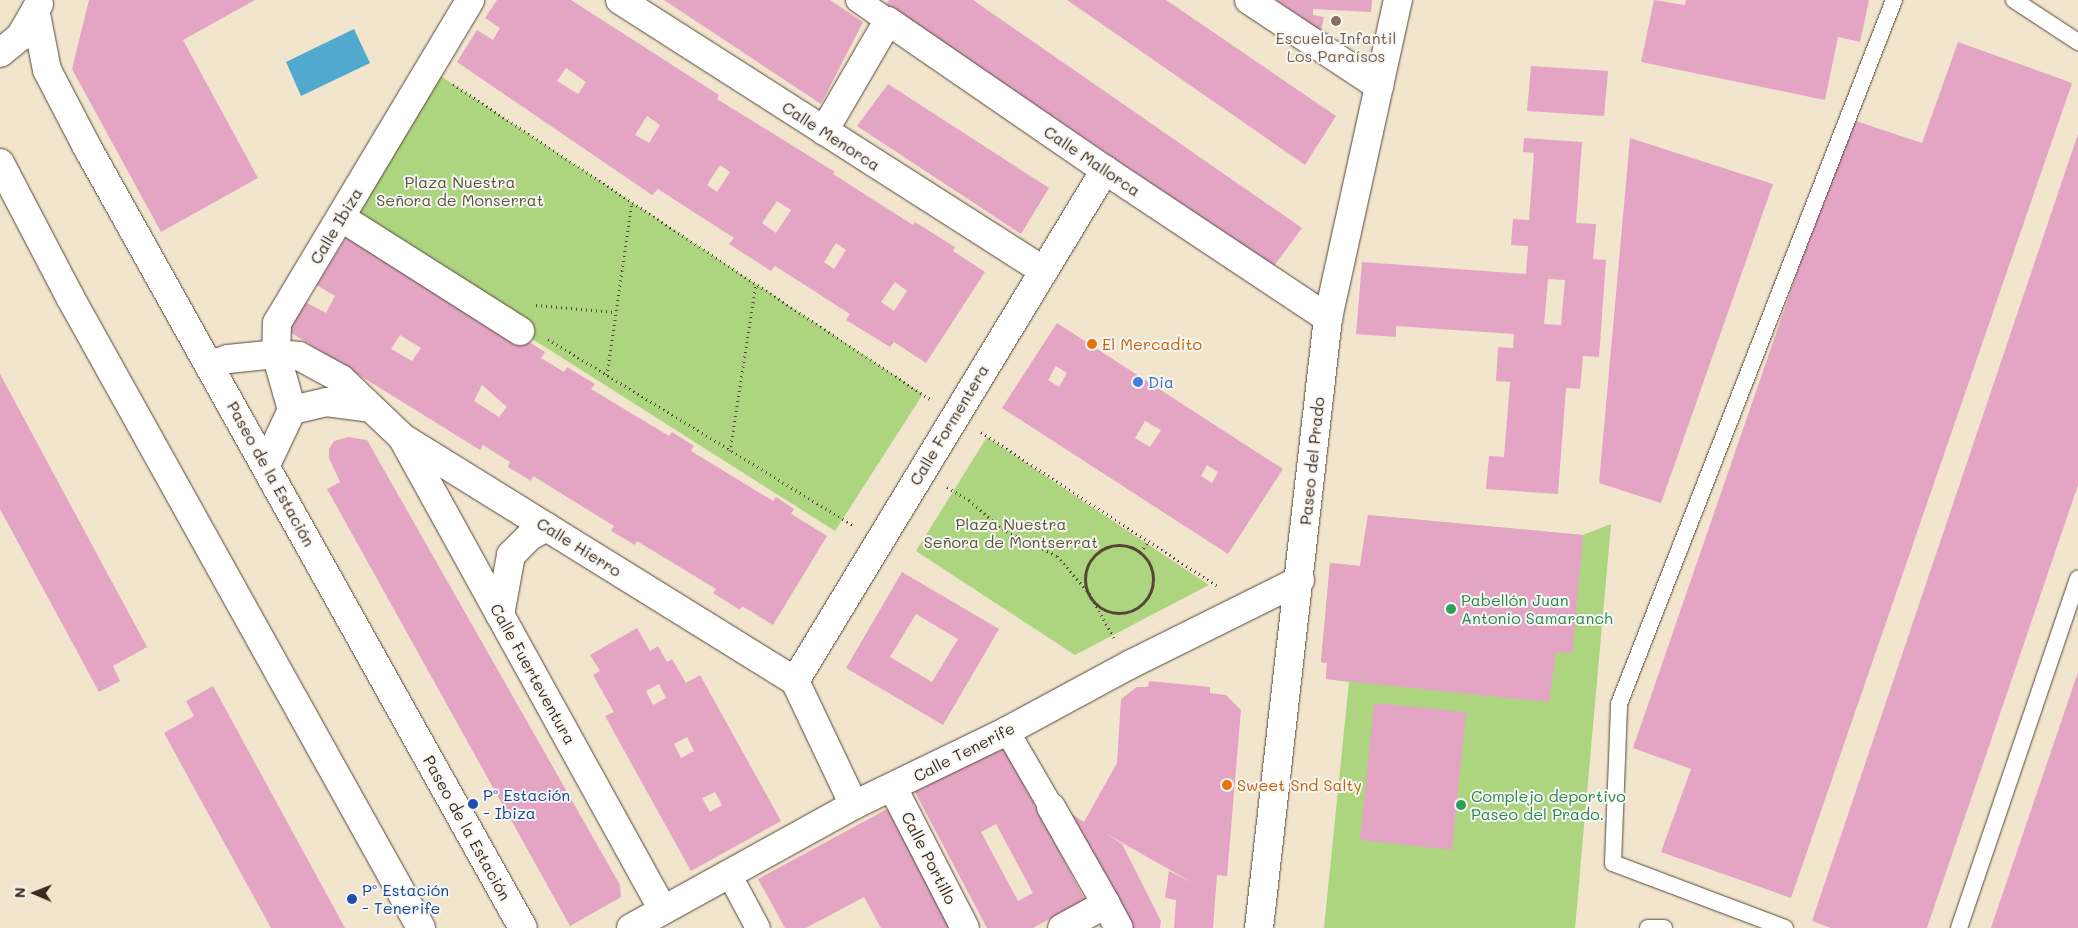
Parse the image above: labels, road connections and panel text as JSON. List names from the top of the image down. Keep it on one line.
{"streets":{"street":["Calle Menorca","Calle Mallorca","Calle Ibiza","Calle Formentera","Paseo del Prado","Paseo de la Estación","Calle Hierro","Calle Fuerteventura","Calle Tenerife","Calle Portillo"]},"crossings":[["Calle Menorca","Calle Formentera"],["Calle Mallorca","Calle Formentera"],["Calle Mallorca","Paseo del Prado"],["Calle Ibiza","Calle Hierro"],["Calle Formentera","Calle Hierro"],["Paseo del Prado","Calle Tenerife"],["Paseo de la Estación","Calle Hierro"],["Calle Hierro","Calle Fuerteventura"],["Calle Fuerteventura","Calle Tenerife"],["Calle Tenerife","Calle Portillo"]],"parks":["Plaza Nuestra Señora de Monserrat","Plaza Nuestra Señora de Montserrat"],"places":["Escuela Infantil Los Paraísos","El Mercadito","Dia","Pabellón Juan Antonio Samaranch","Sweet Snd Salty","Pº Estación - Ibiza","Complejo deportivo Paseo del Prado.","Pº Estación - Tenerife"],"north":"left"}
